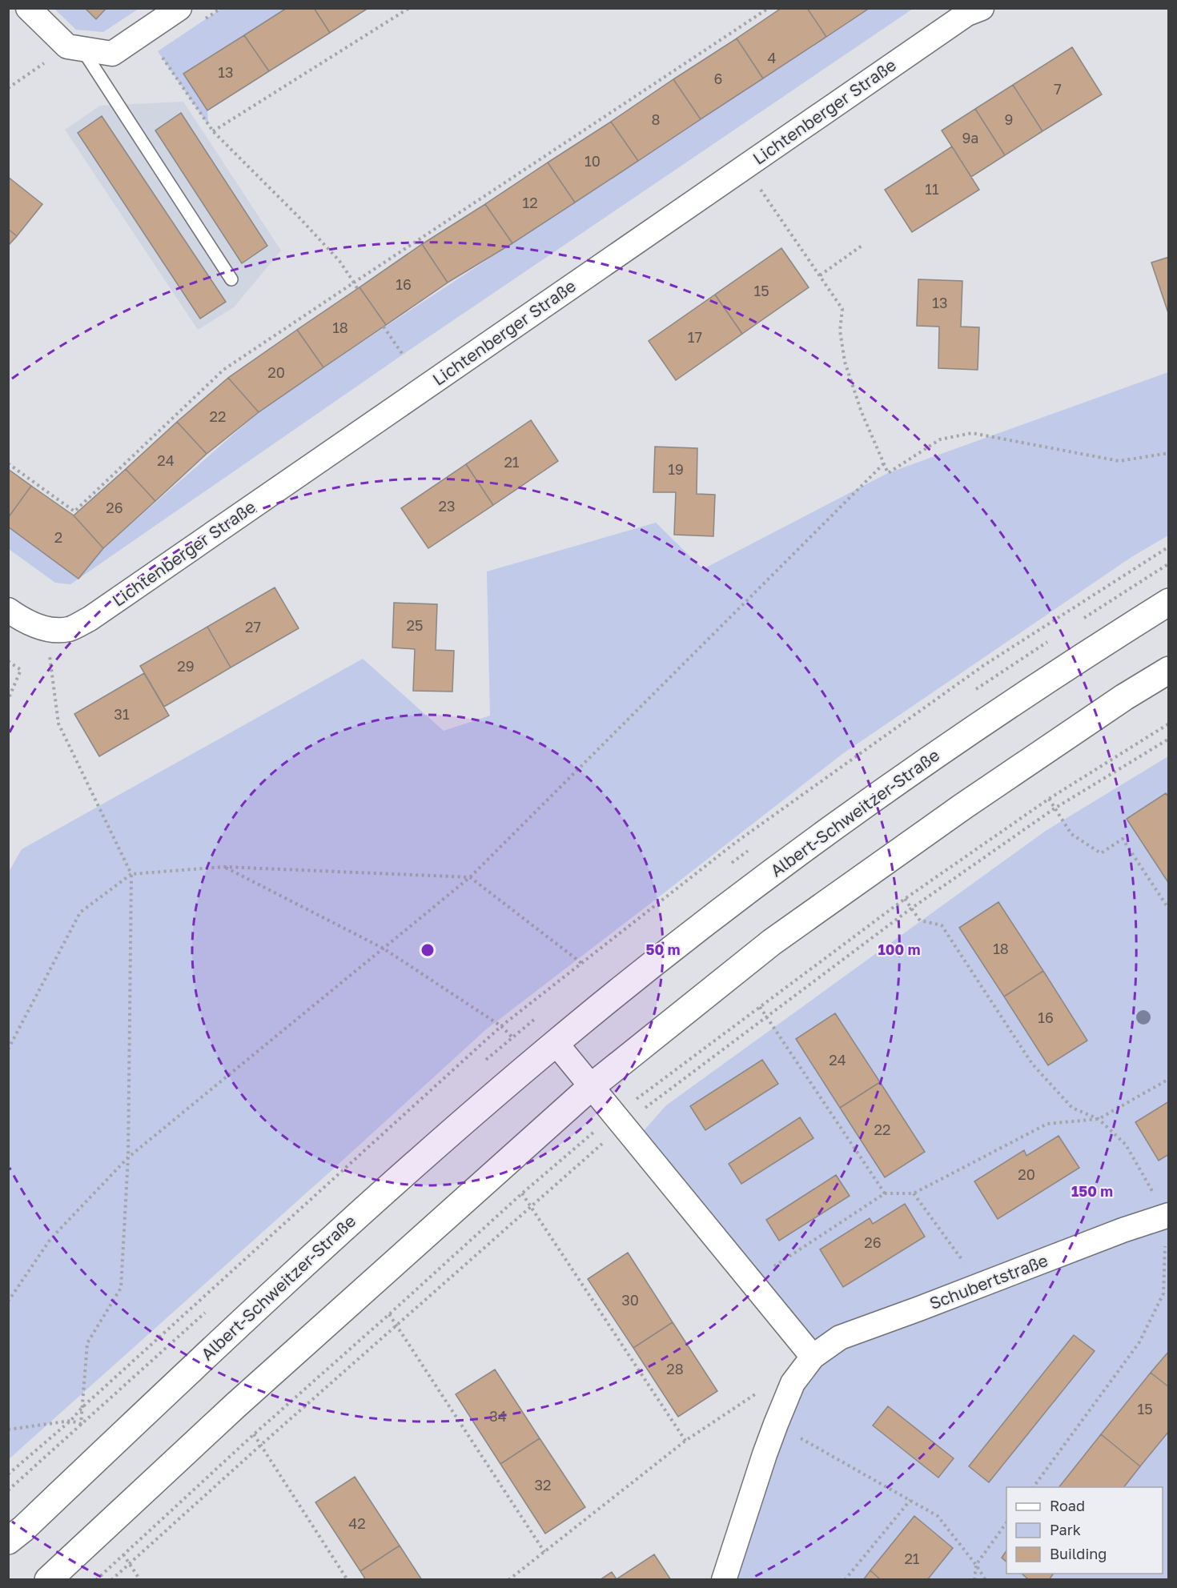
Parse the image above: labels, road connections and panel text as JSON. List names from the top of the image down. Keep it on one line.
{"streets":{"main road":["Albert-Schweitzer-Straße"],"street":["Lichtenberger Straße","Schubertstraße"]},"house_numbers":["4","13","6","7","8","9","9a","10","11","12","16","15","13","18","17","20","22","24","21","19","23","26","2","25","27","29","31","18","16","24","22","20","26","30","28","15","34","32","42","21"],"legend":["Road","Park","Building"],"rings":["50 m","100 m","150 m"]}
